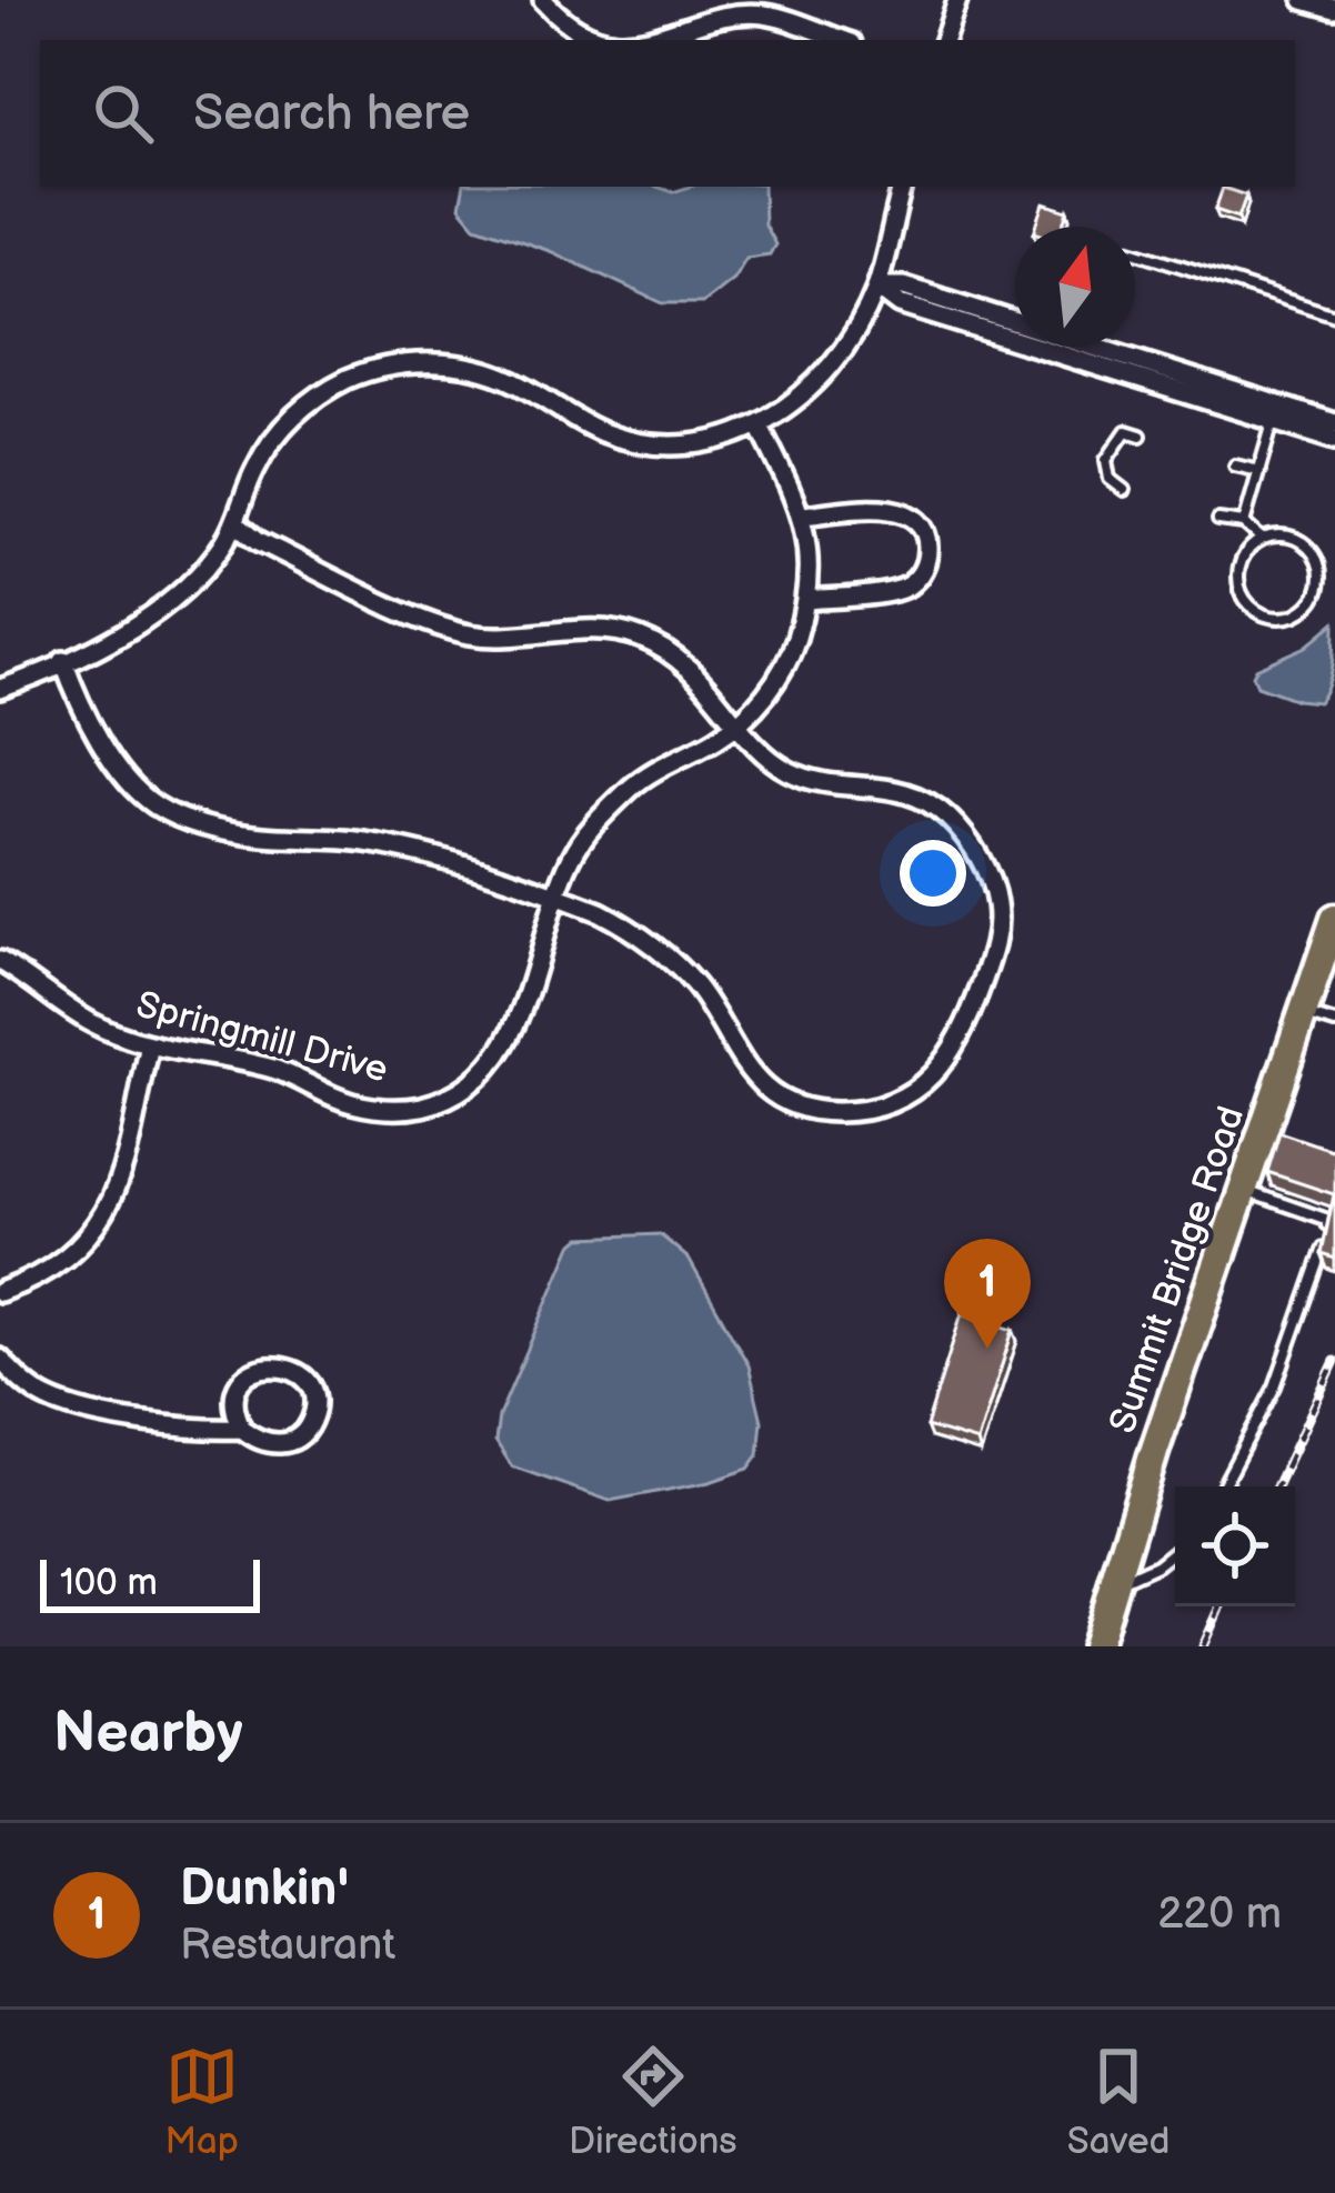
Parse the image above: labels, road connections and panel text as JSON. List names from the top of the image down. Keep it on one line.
{"streets":{"main road":["Summit Bridge Road"],"street":["Springmill Drive"]},"scale_bar":"100 m","north":"top","page":{"search":"Search here","pins":"1","scale":"100 m","heading":"Nearby","list":[{"mark":"1","name":"Dunkin'","note":"Restaurant","value":"220 m"}],"nav":["Map","Directions","Saved"]}}
